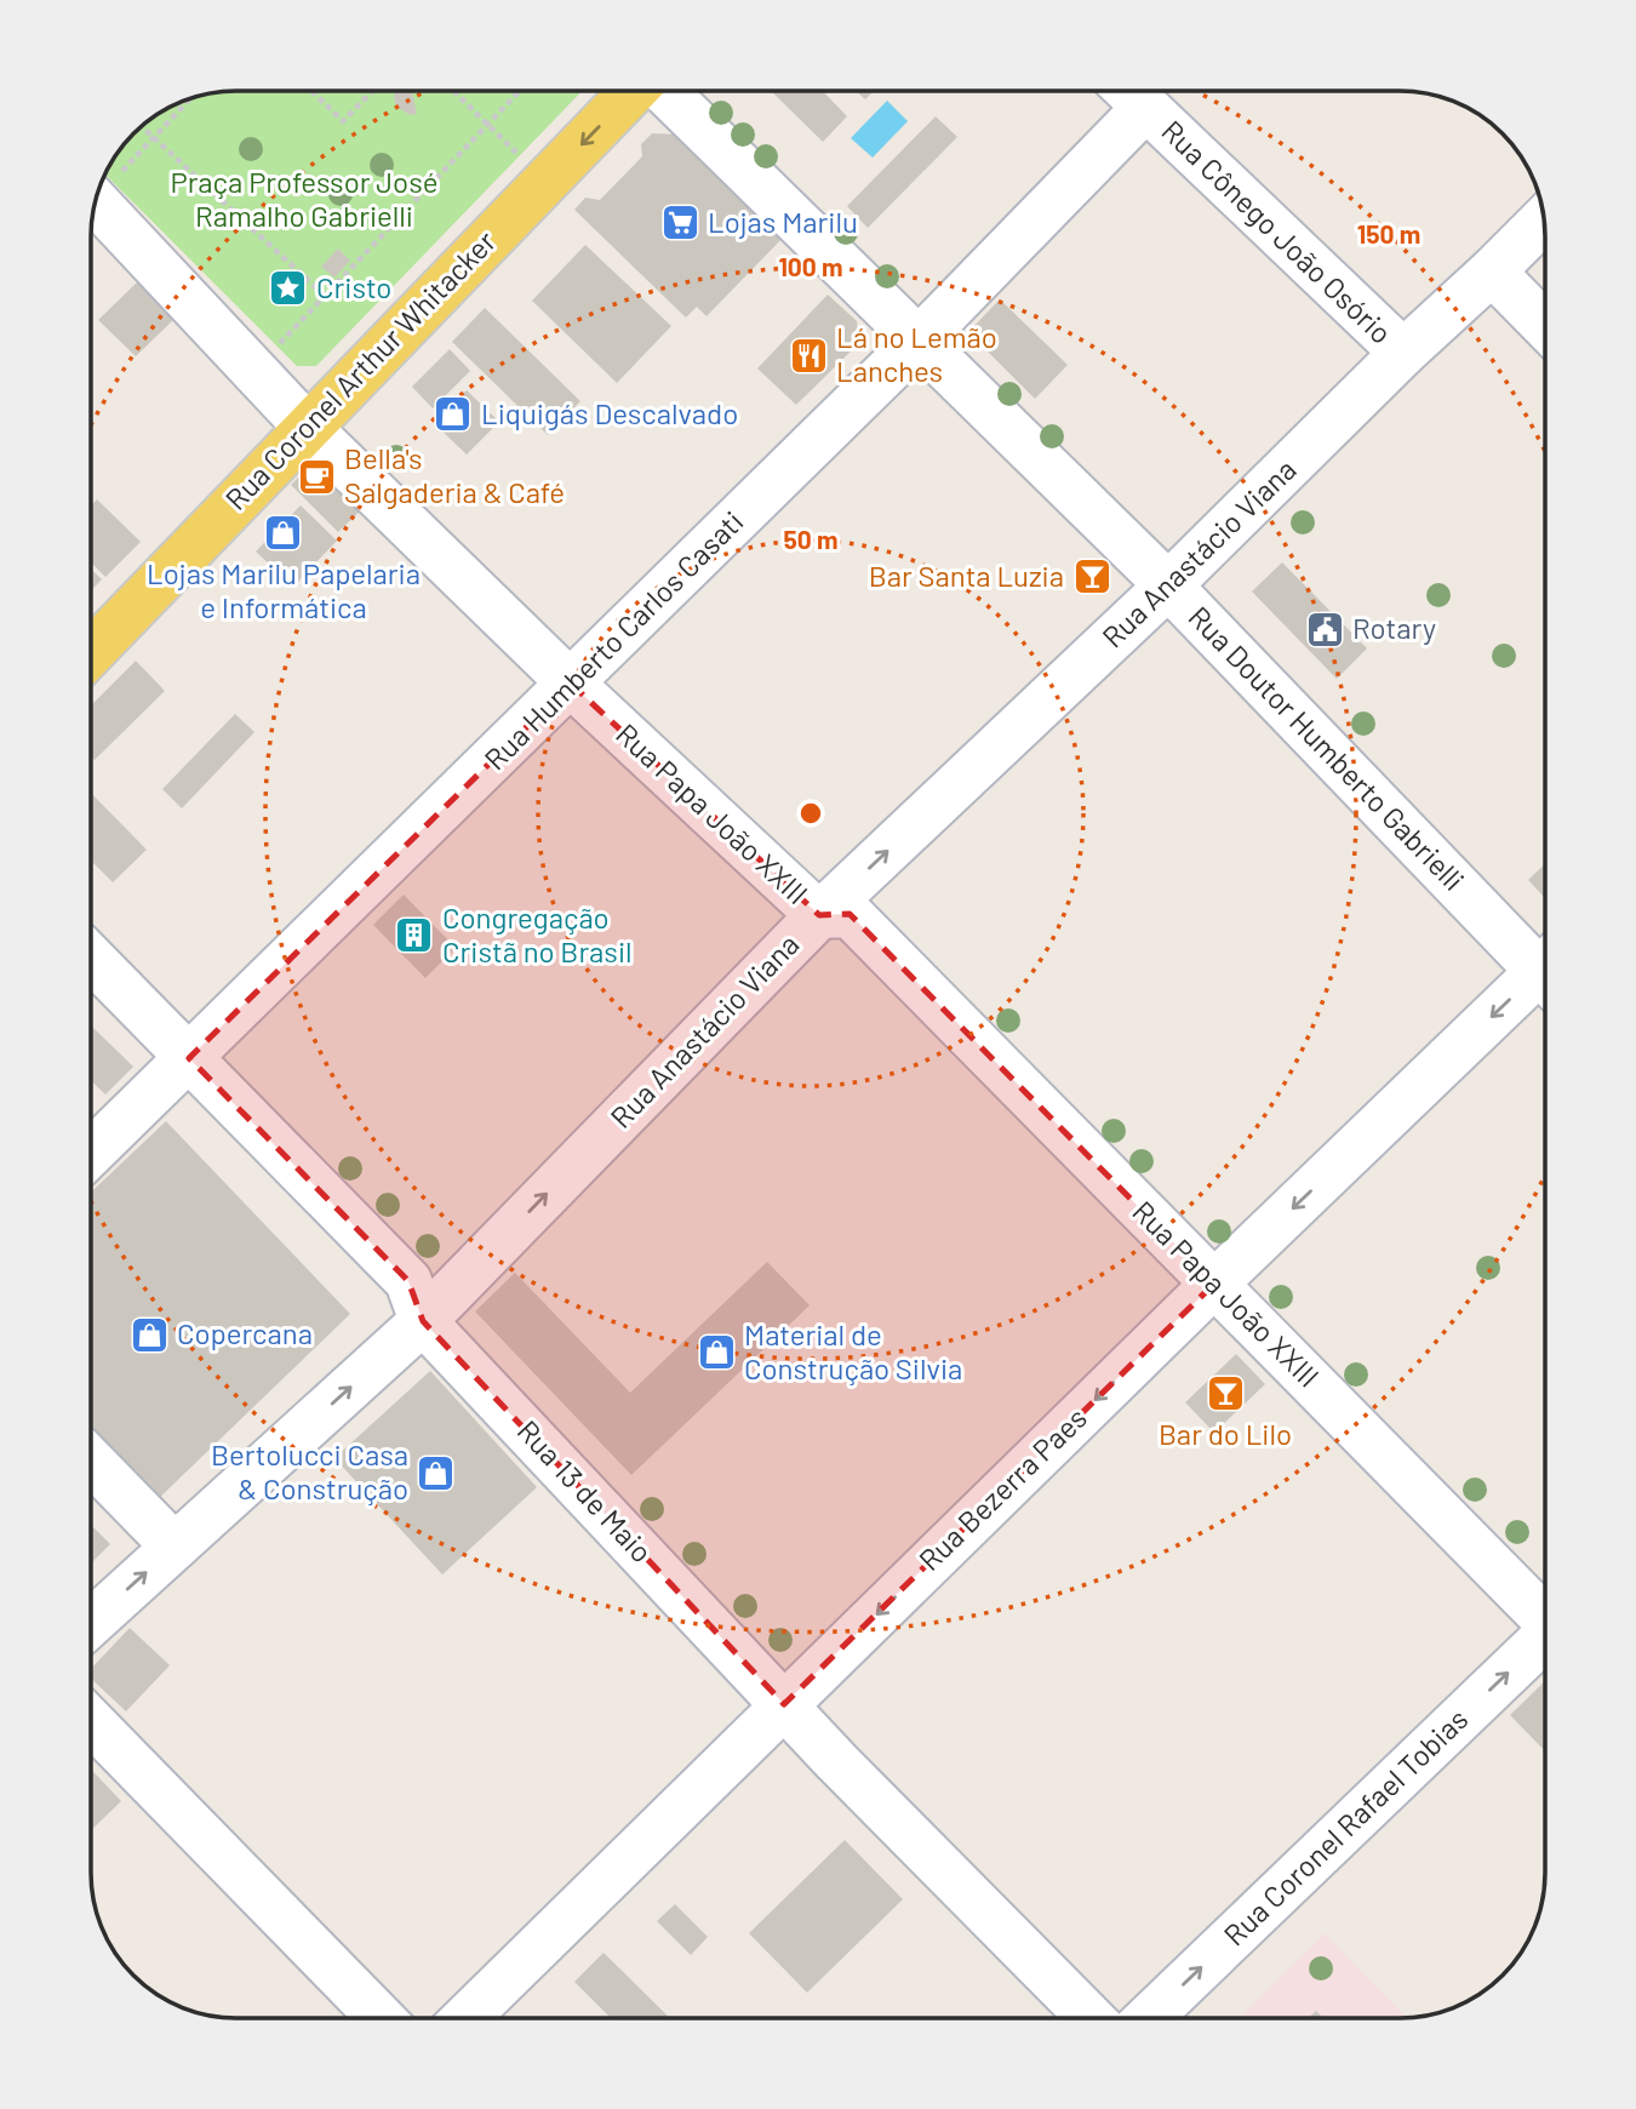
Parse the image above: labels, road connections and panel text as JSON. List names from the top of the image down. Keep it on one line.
{"streets":{"main road":["Rua Coronel Arthur Whitacker"],"street":["Rua Cônego João Osório","Rua Anastácio Viana","Rua Humberto Carlos Casati","Rua Doutor Humberto Gabrielli","Rua Papa João XXIII","Rua Bezerra Paes","Rua 13 de Maio","Rua Coronel Rafael Tobias"]},"crossings":[["Rua Cônego João Osório","Rua Anastácio Viana"],["Rua Cônego João Osório","Rua Humberto Carlos Casati"],["Rua Coronel Arthur Whitacker","Rua Papa João XXIII"],["Rua Anastácio Viana","Rua Doutor Humberto Gabrielli"],["Rua Anastácio Viana","Rua Papa João XXIII"],["Rua Anastácio Viana","Rua 13 de Maio"],["Rua Humberto Carlos Casati","Rua Doutor Humberto Gabrielli"],["Rua Humberto Carlos Casati","Rua Papa João XXIII"],["Rua Humberto Carlos Casati","Rua 13 de Maio"],["Rua Papa João XXIII","Rua Bezerra Paes"],["Rua Bezerra Paes","Rua 13 de Maio"]],"one_way":["Rua Coronel Arthur Whitacker","Rua Anastácio Viana","Rua Bezerra Paes","Rua Coronel Rafael Tobias"],"parks":["Praça Professor José Ramalho Gabrielli"],"places":{"supermarket":["Lojas Marilu"],"place":["Cristo"],"restaurant":["Lá no Lemão Lanches"],"shop":["Liquigás Descalvado","Lojas Marilu Papelaria e Informática","Copercana","Material de Construção Silvia","Bertolucci Casa & Construção"],"cafe":["Bella's Salgaderia & Café"],"bar":["Bar Santa Luzia","Bar do Lilo"],"public building":["Rotary"],"building":["Congregação Cristã no Brasil"]},"rings":["150 m","100 m","50 m"]}
